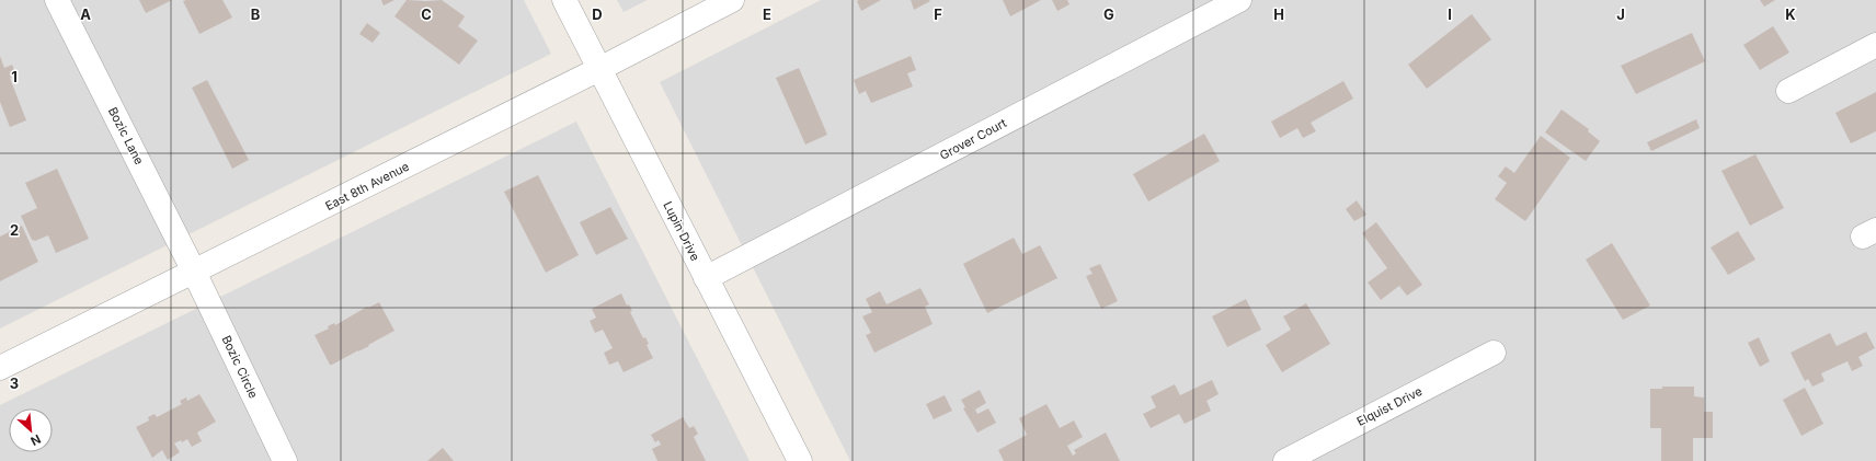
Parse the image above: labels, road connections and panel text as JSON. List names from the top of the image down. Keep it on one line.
{"streets":{"street":["Bozic Lane","Grover Court","East 8th Avenue","Lupin Drive","Bozic Circle","Elquist Drive"]},"crossings":[["Bozic Lane","East 8th Avenue"],["Bozic Lane","Bozic Circle"],["Grover Court","Lupin Drive"],["East 8th Avenue","Lupin Drive"],["East 8th Avenue","Bozic Circle"]],"north":"bottom right","grid":{"columns":["A","B","C","D","E","F","G","H","I","J","K"],"rows":["1","2","3"]}}
